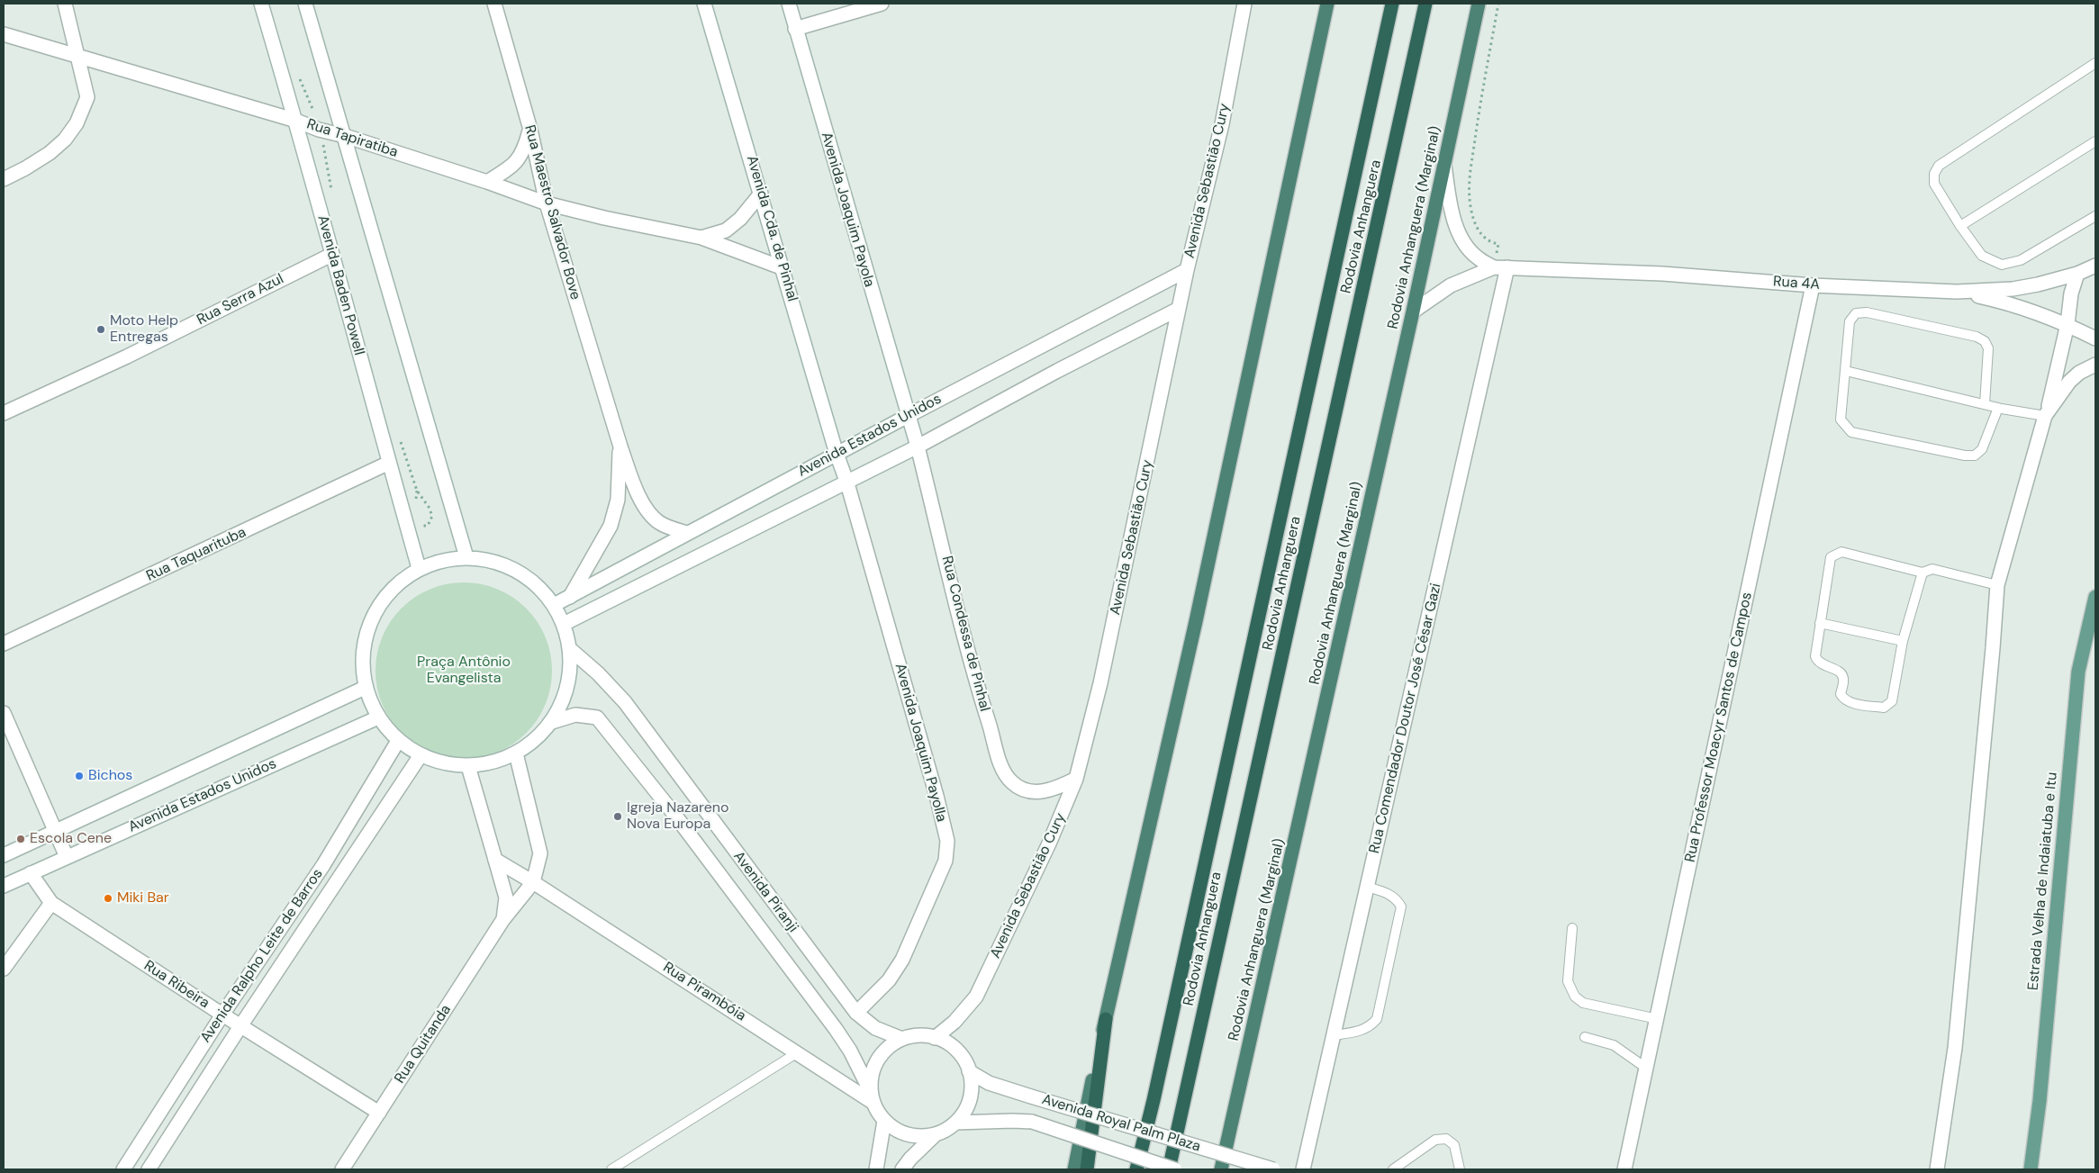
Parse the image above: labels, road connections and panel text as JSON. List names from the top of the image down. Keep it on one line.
{"streets":{"highway":["Rodovia Anhanguera","Rodovia Anhanguera (Marginal)"],"main road":["Estrada Velha de Indaiatuba e Itu"],"street":["Rua Tapiratiba","Avenida Sebastião Cury","Avenida Joaquim Payola","Rua Maestro Salvador Bove","Avenida Cda. de Pinhal","Rua 4A","Avenida Baden Powell","Rua Serra Azul","Avenida Estados Unidos","Rua Taquarituba","Rua Condessa de Pinhal","Rua Comendador Doutor José César Gazi","Rua Professor Moacyr Santos de Campos","Avenida Joaquim Payolla","Avenida Piranji","Avenida Ralpho Leite de Barros","Rua Ribeira","Rua Pirambóia","Rua Quitanda","Avenida Royal Palm Plaza"]},"crossings":[["Rua Tapiratiba","Rua Maestro Salvador Bove"],["Rua Tapiratiba","Avenida Cda. de Pinhal"],["Rua Tapiratiba","Avenida Baden Powell"],["Avenida Sebastião Cury","Avenida Estados Unidos"],["Avenida Sebastião Cury","Rua Condessa de Pinhal"],["Avenida Sebastião Cury","Avenida Piranji"],["Avenida Sebastião Cury","Rua Pirambóia"],["Avenida Sebastião Cury","Avenida Royal Palm Plaza"],["Avenida Joaquim Payola","Avenida Estados Unidos"],["Avenida Joaquim Payola","Rua Condessa de Pinhal"],["Rua Maestro Salvador Bove","Avenida Estados Unidos"],["Rodovia Anhanguera (Marginal)","Rua 4A"],["Avenida Cda. de Pinhal","Avenida Estados Unidos"],["Avenida Cda. de Pinhal","Avenida Joaquim Payolla"],["Rua 4A","Rua Comendador Doutor José César Gazi"],["Rua 4A","Rua Professor Moacyr Santos de Campos"],["Avenida Baden Powell","Rua Serra Azul"],["Avenida Baden Powell","Rua Taquarituba"],["Avenida Estados Unidos","Rua Condessa de Pinhal"],["Avenida Estados Unidos","Avenida Joaquim Payolla"],["Avenida Estados Unidos","Rua Ribeira"],["Avenida Joaquim Payolla","Avenida Piranji"],["Avenida Piranji","Rua Pirambóia"],["Avenida Piranji","Avenida Royal Palm Plaza"],["Avenida Ralpho Leite de Barros","Rua Ribeira"],["Rua Ribeira","Rua Quitanda"],["Rua Pirambóia","Rua Quitanda"],["Rua Pirambóia","Avenida Royal Palm Plaza"]],"parks":["Praça Antônio Evangelista"],"places":["Moto Help Entregas","Bichos","Igreja Nazareno Nova Europa","Escola Cene","Miki Bar"]}
